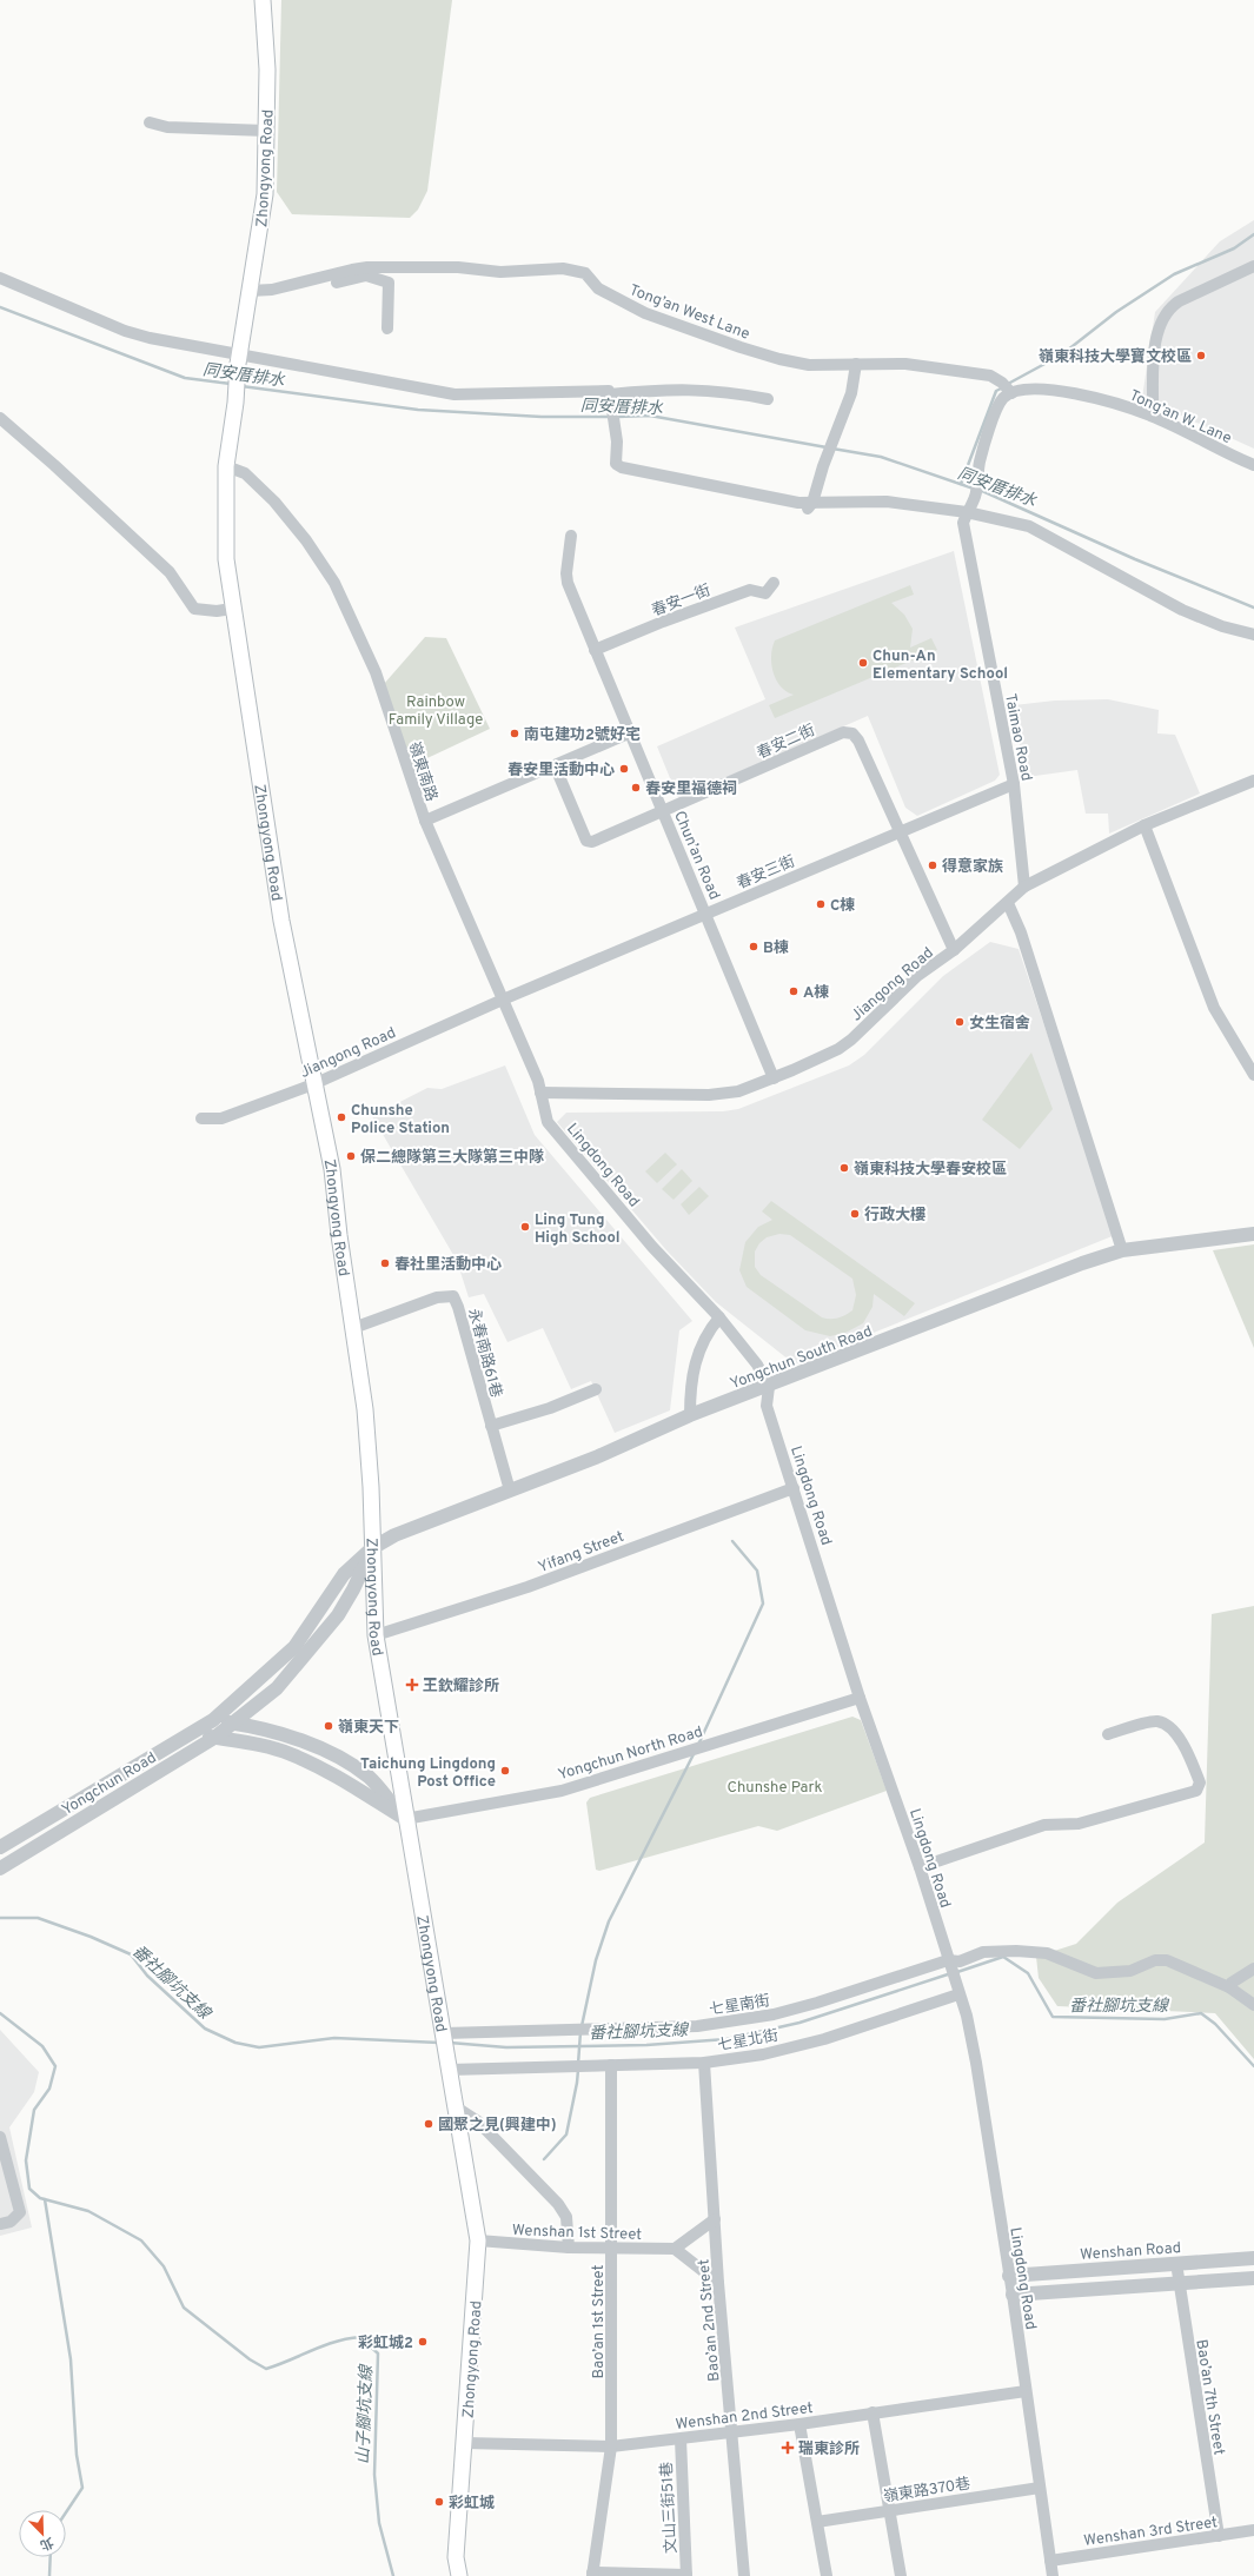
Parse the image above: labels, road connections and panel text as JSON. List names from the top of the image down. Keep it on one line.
{"streets":{"main road":["Zhongyong Road"],"street":["Tong’an West Lane","Tong’an W. Lane","春安一街","Taimao Road","春安二街","嶺東南路","Chun’an Road","春安三街","Jiangong Road","Lingdong Road","永春南路61巷","Yongchun South Road","Yifang Street","Yongchun North Road","Yongchun Road","七星南街","七星北街","Wenshan 1st Street","Wenshan Road","Bao’an 2nd Street","Bao’an 1st Street","Bao’an 7th Street","Wenshan 2nd Street","嶺東路370巷","文山三街51巷","Wenshan 3rd Street"]},"crossings":[["Zhongyong Road","Tong’an West Lane"],["Zhongyong Road","嶺東南路"],["Zhongyong Road","Jiangong Road"],["Zhongyong Road","永春南路61巷"],["Zhongyong Road","Yongchun South Road"],["Zhongyong Road","Yifang Street"],["Zhongyong Road","Yongchun North Road"],["Zhongyong Road","七星南街"],["Zhongyong Road","七星北街"],["Zhongyong Road","Wenshan 1st Street"],["Zhongyong Road","Wenshan 2nd Street"],["Tong’an West Lane","Tong’an W. Lane"],["春安一街","Chun’an Road"],["Taimao Road","春安三街"],["Taimao Road","Jiangong Road"],["春安二街","Chun’an Road"],["春安二街","春安三街"],["春安二街","Jiangong Road"],["嶺東南路","春安三街"],["嶺東南路","Jiangong Road"],["嶺東南路","Lingdong Road"],["Chun’an Road","春安三街"],["Chun’an Road","Jiangong Road"],["春安三街","Jiangong Road"],["Jiangong Road","Lingdong Road"],["Lingdong Road","Yongchun South Road"],["Lingdong Road","Yifang Street"],["Lingdong Road","Yongchun North Road"],["Lingdong Road","七星南街"],["Lingdong Road","七星北街"],["Lingdong Road","Wenshan Road"],["Lingdong Road","Wenshan 2nd Street"],["Lingdong Road","嶺東路370巷"],["Lingdong Road","Wenshan 3rd Street"],["永春南路61巷","Yongchun South Road"],["Yongchun South Road","Yongchun Road"],["七星北街","Bao’an 2nd Street"],["七星北街","Bao’an 1st Street"],["Wenshan 1st Street","Bao’an 1st Street"],["Wenshan Road","Bao’an 7th Street"],["Bao’an 2nd Street","Wenshan 2nd Street"],["Bao’an 1st Street","Wenshan 2nd Street"],["Bao’an 7th Street","Wenshan 3rd Street"],["Wenshan 2nd Street","文山三街51巷"]],"water":["同安厝排水","番社腳坑支線","山子腳坑支線"],"parks":["Rainbow Family Village","Chunshe Park"],"places":{"other":["嶺東科技大學寶文校區","Chun-An Elementary School","南屯建功2號好宅","春安里活動中心","春安里福德祠","得意家族","C棟","B棟","A棟","女生宿舍","Chunshe Police Station","保二總隊第三大隊第三中隊","嶺東科技大學春安校區","行政大樓","Ling Tung High School","春社里活動中心","嶺東天下","Taichung Lingdong Post Office","國聚之見(興建中)","彩虹城2","彩虹城"],"health":["王欽耀診所","瑞東診所"]},"north":"bottom right"}
